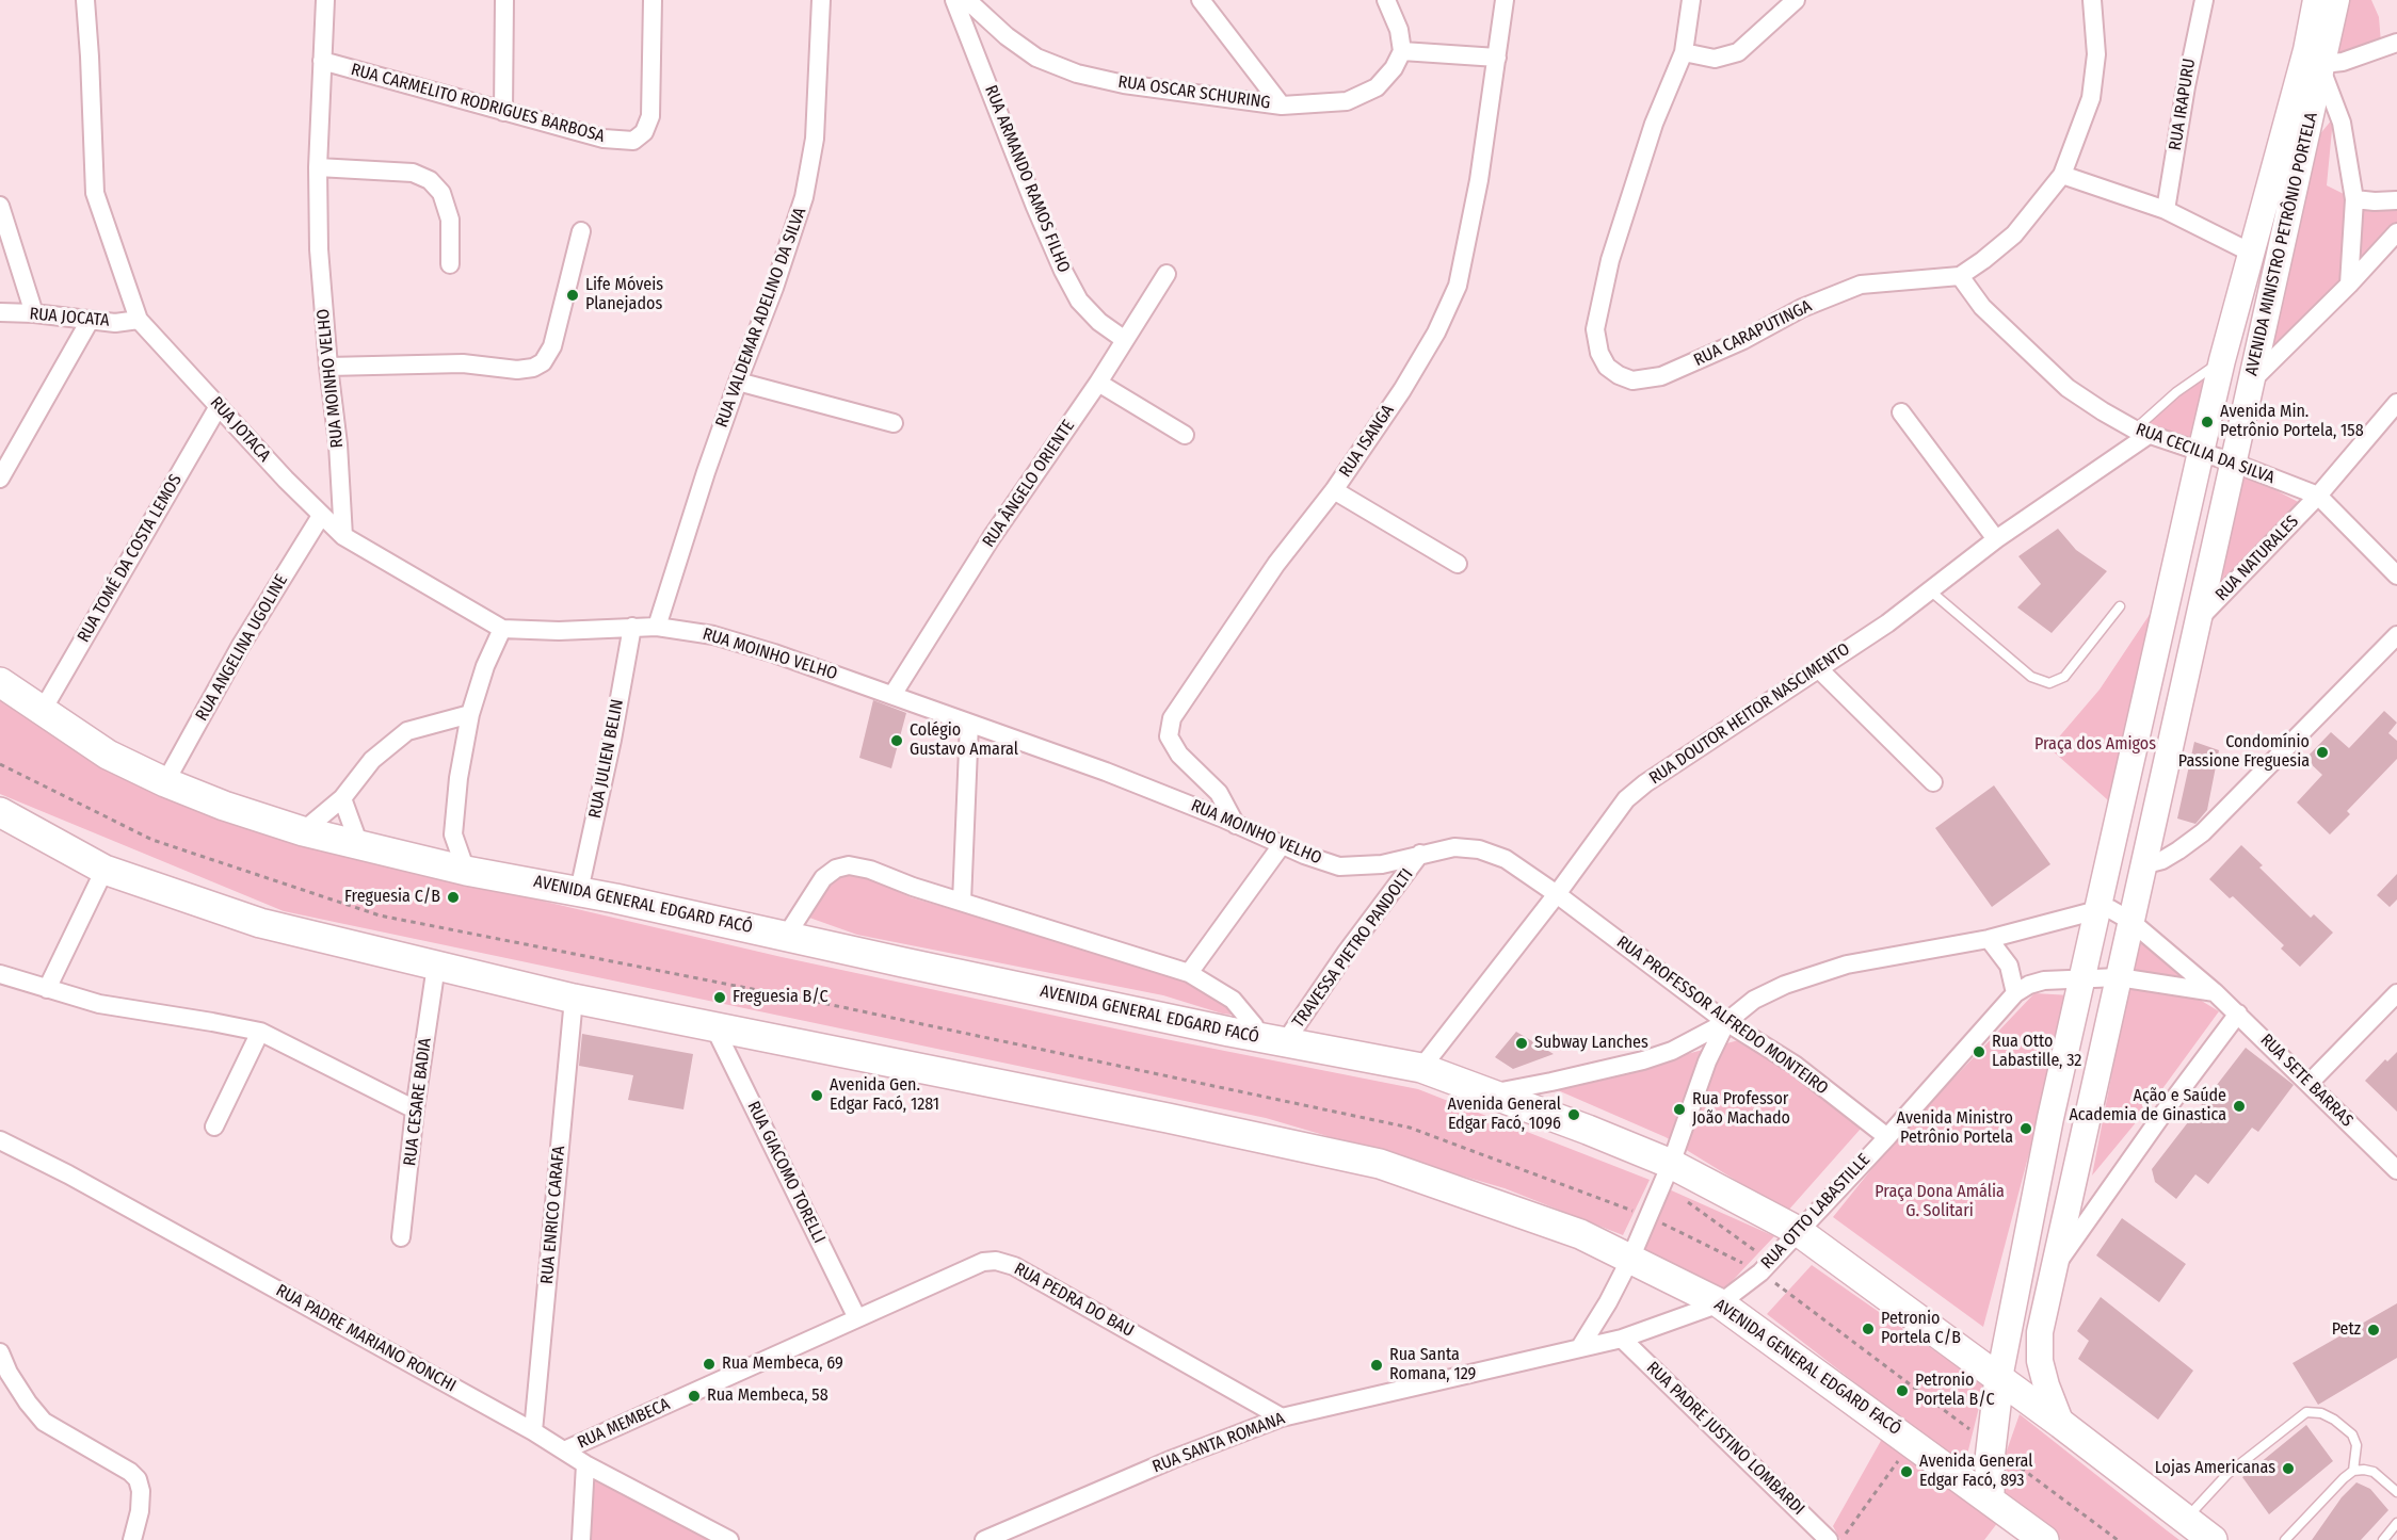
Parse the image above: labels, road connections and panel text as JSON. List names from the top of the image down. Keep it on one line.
{"streets":{"main road":["AVENIDA MINISTRO PETRÔNIO PORTELA","AVENIDA GENERAL EDGARD FACÓ"],"street":["RUA OSCAR SCHURING","RUA CARMELITO RODRIGUES BARBOSA","RUA IRAPURU","RUA ARMANDO RAMOS FILHO","RUA JOCATA","RUA VALDEMAR ADELINO DA SILVA","RUA CARAPUTINGA","RUA MOINHO VELHO","RUA JOTACA","RUA ISANGA","RUA CECILIA DA SILVA","RUA ÂNGELO ORIENTE","RUA TOMÉ DA COSTA LEMOS","RUA NATURALES","RUA ANGELINA UGOLINE","RUA DOUTOR HEITOR NASCIMENTO","RUA JULIEN BELIN","TRAVESSA PIETRO PANDOLTI","RUA PROFESSOR ALFREDO MONTEIRO","RUA SETE BARRAS","RUA CESARE BADIA","RUA GIACOMO TORELLI","RUA OTTO LABASTILLE","RUA ENRICO CARAFA","RUA PEDRA DO BAU","RUA PADRE MARIANO RONCHI","RUA MEMBECA","RUA PADRE JUSTINO LOMBARDI","RUA SANTA ROMANA"]},"crossings":[["RUA CARMELITO RODRIGUES BARBOSA","RUA MOINHO VELHO"],["RUA ARMANDO RAMOS FILHO","RUA ÂNGELO ORIENTE"],["AVENIDA MINISTRO PETRÔNIO PORTELA","RUA CECILIA DA SILVA"],["AVENIDA MINISTRO PETRÔNIO PORTELA","RUA NATURALES"],["AVENIDA MINISTRO PETRÔNIO PORTELA","AVENIDA GENERAL EDGARD FACÓ"],["AVENIDA MINISTRO PETRÔNIO PORTELA","RUA SETE BARRAS"],["AVENIDA MINISTRO PETRÔNIO PORTELA","RUA OTTO LABASTILLE"],["RUA JOCATA","RUA JOTACA"],["RUA VALDEMAR ADELINO DA SILVA","RUA MOINHO VELHO"],["RUA CARAPUTINGA","RUA CECILIA DA SILVA"],["RUA MOINHO VELHO","RUA JOTACA"],["RUA MOINHO VELHO","RUA ISANGA"],["RUA MOINHO VELHO","RUA ÂNGELO ORIENTE"],["RUA MOINHO VELHO","RUA DOUTOR HEITOR NASCIMENTO"],["RUA MOINHO VELHO","RUA JULIEN BELIN"],["RUA MOINHO VELHO","TRAVESSA PIETRO PANDOLTI"],["RUA MOINHO VELHO","RUA PROFESSOR ALFREDO MONTEIRO"],["RUA JOTACA","RUA TOMÉ DA COSTA LEMOS"],["RUA JOTACA","RUA ANGELINA UGOLINE"],["RUA CECILIA DA SILVA","RUA NATURALES"],["RUA CECILIA DA SILVA","RUA DOUTOR HEITOR NASCIMENTO"],["RUA TOMÉ DA COSTA LEMOS","AVENIDA GENERAL EDGARD FACÓ"],["RUA ANGELINA UGOLINE","AVENIDA GENERAL EDGARD FACÓ"],["RUA DOUTOR HEITOR NASCIMENTO","AVENIDA GENERAL EDGARD FACÓ"],["RUA DOUTOR HEITOR NASCIMENTO","RUA PROFESSOR ALFREDO MONTEIRO"],["RUA JULIEN BELIN","AVENIDA GENERAL EDGARD FACÓ"],["AVENIDA GENERAL EDGARD FACÓ","TRAVESSA PIETRO PANDOLTI"],["AVENIDA GENERAL EDGARD FACÓ","RUA CESARE BADIA"],["AVENIDA GENERAL EDGARD FACÓ","RUA GIACOMO TORELLI"],["AVENIDA GENERAL EDGARD FACÓ","RUA OTTO LABASTILLE"],["AVENIDA GENERAL EDGARD FACÓ","RUA ENRICO CARAFA"],["AVENIDA GENERAL EDGARD FACÓ","RUA SANTA ROMANA"],["RUA PROFESSOR ALFREDO MONTEIRO","RUA OTTO LABASTILLE"],["RUA GIACOMO TORELLI","RUA PEDRA DO BAU"],["RUA GIACOMO TORELLI","RUA MEMBECA"],["RUA OTTO LABASTILLE","RUA SANTA ROMANA"],["RUA ENRICO CARAFA","RUA PADRE MARIANO RONCHI"],["RUA PEDRA DO BAU","RUA MEMBECA"],["RUA PEDRA DO BAU","RUA SANTA ROMANA"],["RUA PADRE MARIANO RONCHI","RUA MEMBECA"],["RUA PADRE JUSTINO LOMBARDI","RUA SANTA ROMANA"]],"parks":["Praça dos Amigos","Praça Dona Amália G. Solitari"],"places":["Life Móveis Planejados","Avenida Min. Petrônio Portela, 158","Colégio Gustavo Amaral","Condomínio Passione Freguesia","Freguesia C/B","Freguesia B/C","Subway Lanches","Rua Otto Labastille, 32","Avenida Gen. Edgar Facó, 1281","Ação e Saúde Academia de Ginastica","Rua Professor João Machado","Avenida General Edgar Facó, 1096","Avenida Ministro Petrônio Portela","Petronio Portela C/B","Petz","Rua Membeca, 69","Rua Santa Romana, 129","Petronio Portela B/C","Rua Membeca, 58","Lojas Americanas","Avenida General Edgar Facó, 893"]}
